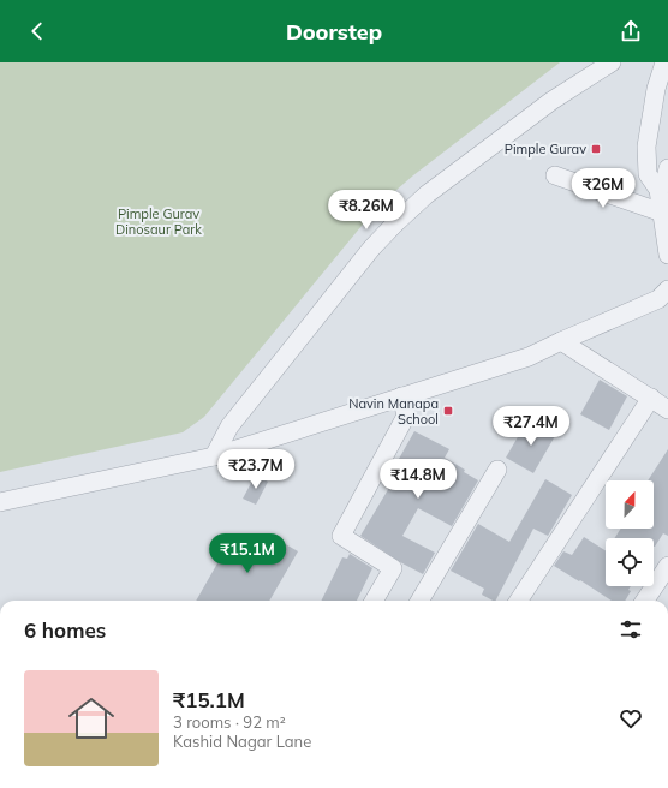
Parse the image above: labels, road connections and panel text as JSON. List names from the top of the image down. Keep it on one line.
{"parks":["Pimple Gurav Dinosaur Park"],"places":{"transit":["Pimple Gurav","Navin Manapa School"]},"north":"top","page":{"header":"Doorstep","price":["₹26M","₹8.26M","₹27.4M","₹23.7M","₹14.8M","₹15.1M"],"heading":"6 homes","list":[{"name":"₹15.1M","note":"3 rooms · 92 m² · Kashid Nagar Lane"}]}}
